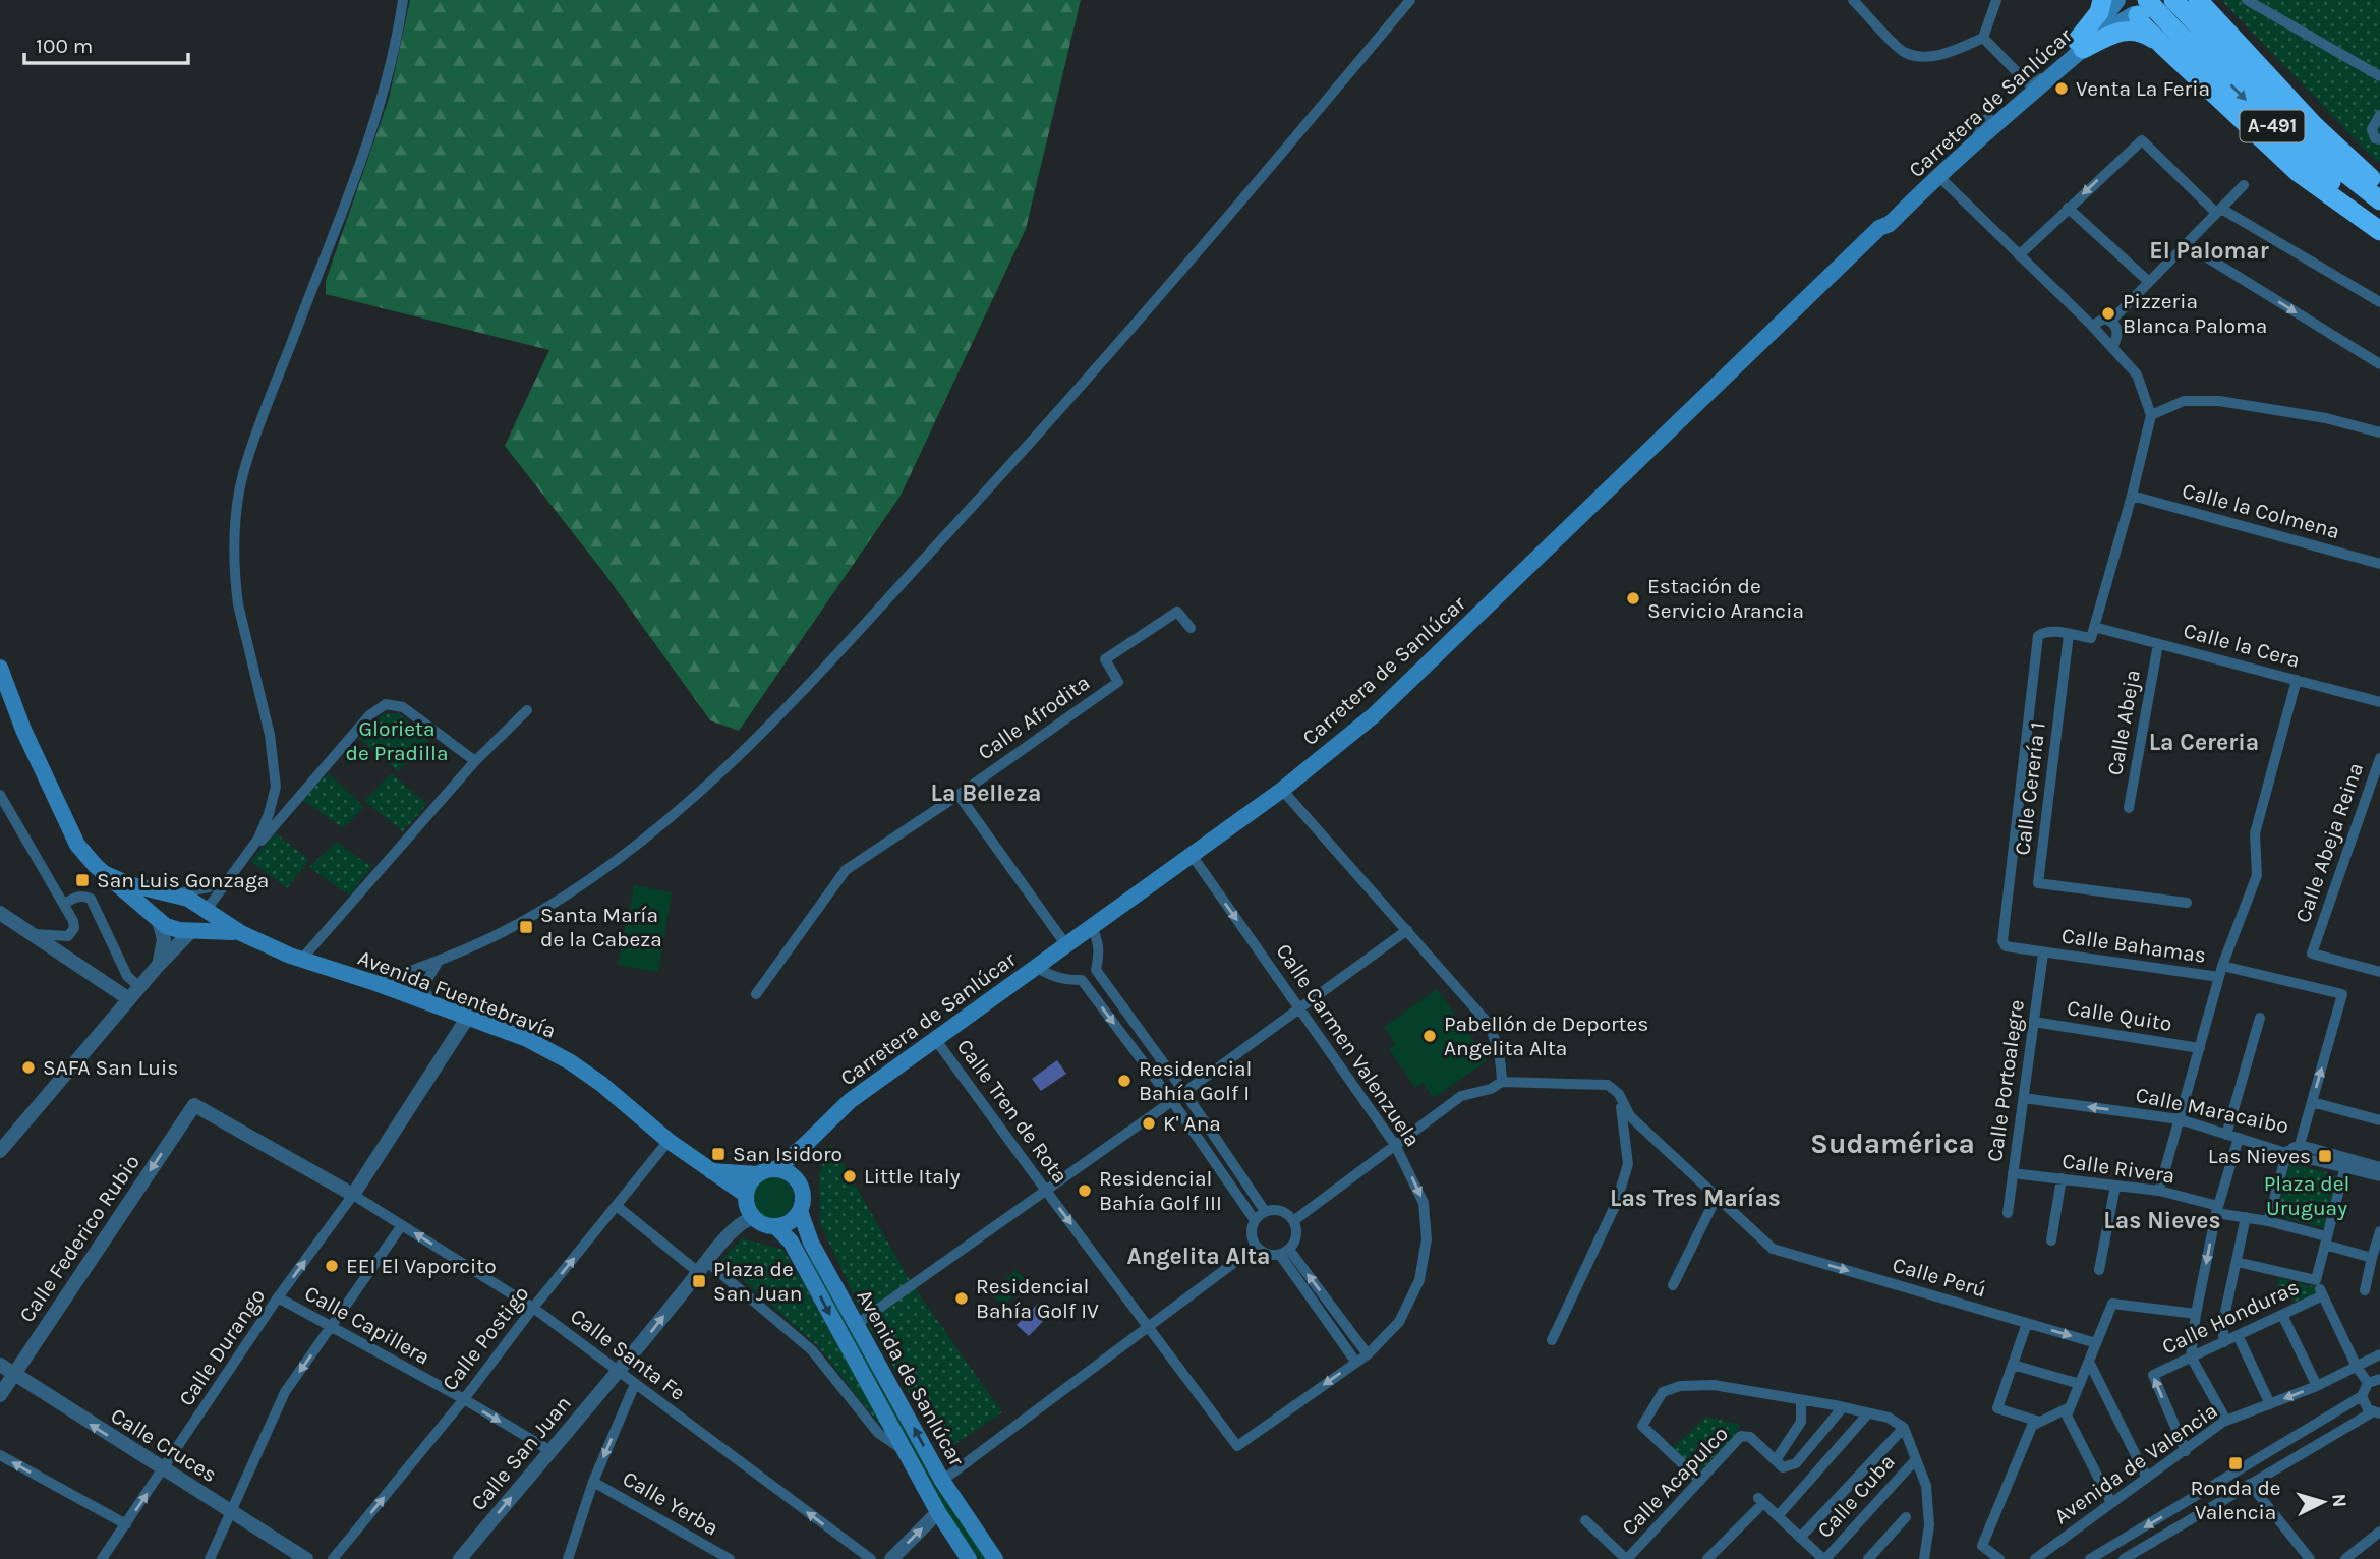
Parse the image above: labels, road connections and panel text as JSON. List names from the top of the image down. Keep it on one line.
{"streets":{"highway":["A-491"],"main road":["Carretera de Sanlúcar","Avenida Fuentebravía","Avenida de Sanlúcar"],"street":["Calle la Colmena","Calle la Cera","Calle Afrodita","Calle Abeja","Calle Cerería 1","Calle Abeja Reina","Calle Bahamas","Calle Quito","Calle Carmen Valenzuela","Calle Portoalegre","Calle Maracaibo","Calle Tren de Rota","Calle Rivera","Calle Federico Rubio","Calle Perú","Calle Honduras","Calle Capillera","Calle Postigo","Calle Durango","Calle Santa Fe","Calle Cruces","Calle San Juan","Avenida de Valencia","Calle Acapulco","Calle Cuba","Calle Yerba"]},"crossings":[["Carretera de Sanlúcar","A-491"],["Carretera de Sanlúcar","Avenida Fuentebravía"],["Carretera de Sanlúcar","Calle Carmen Valenzuela"],["Carretera de Sanlúcar","Calle Tren de Rota"],["Carretera de Sanlúcar","Avenida de Sanlúcar"],["Carretera de Sanlúcar","Calle San Juan"],["Calle la Cera","Calle Abeja"],["Calle Cerería 1","Calle Bahamas"],["Calle Bahamas","Calle Portoalegre"],["Avenida Fuentebravía","Calle Postigo"],["Avenida Fuentebravía","Avenida de Sanlúcar"],["Avenida Fuentebravía","Calle San Juan"],["Calle Quito","Calle Portoalegre"],["Calle Carmen Valenzuela","Calle Tren de Rota"],["Calle Portoalegre","Calle Maracaibo"],["Calle Portoalegre","Calle Rivera"],["Calle Federico Rubio","Calle Durango"],["Calle Federico Rubio","Calle Santa Fe"],["Calle Federico Rubio","Calle Cruces"],["Calle Honduras","Avenida de Valencia"],["Calle Capillera","Calle Postigo"],["Calle Capillera","Calle Durango"],["Calle Capillera","Calle San Juan"],["Calle Postigo","Calle Santa Fe"],["Calle Durango","Calle Santa Fe"],["Calle Durango","Calle Cruces"],["Calle Santa Fe","Calle San Juan"],["Avenida de Sanlúcar","Calle San Juan"]],"one_way":["Calle Maracaibo","Calle Perú","Calle Postigo","Calle Santa Fe","Calle San Juan"],"districts":["El Palomar","La Cereria","La Belleza","Sudamérica","Las Tres Marías","Las Nieves","Angelita Alta"],"parks":["Glorieta de Pradilla","Plaza del Uruguay"],"places":{"other":["Venta La Feria","Pizzeria Blanca Paloma","Estación de Servicio Arancia","Pabellón de Deportes Angelita Alta","SAFA San Luis","Residencial Bahía Golf I","K' Ana","Little Italy","Residencial Bahía Golf III","EEI El Vaporcito","Residencial Bahía Golf IV"],"transit":["San Luis Gonzaga","Santa María de la Cabeza","San Isidoro","Las Nieves","Plaza de San Juan","Ronda de Valencia"]},"scale_bar":"100 m","north":"right"}
